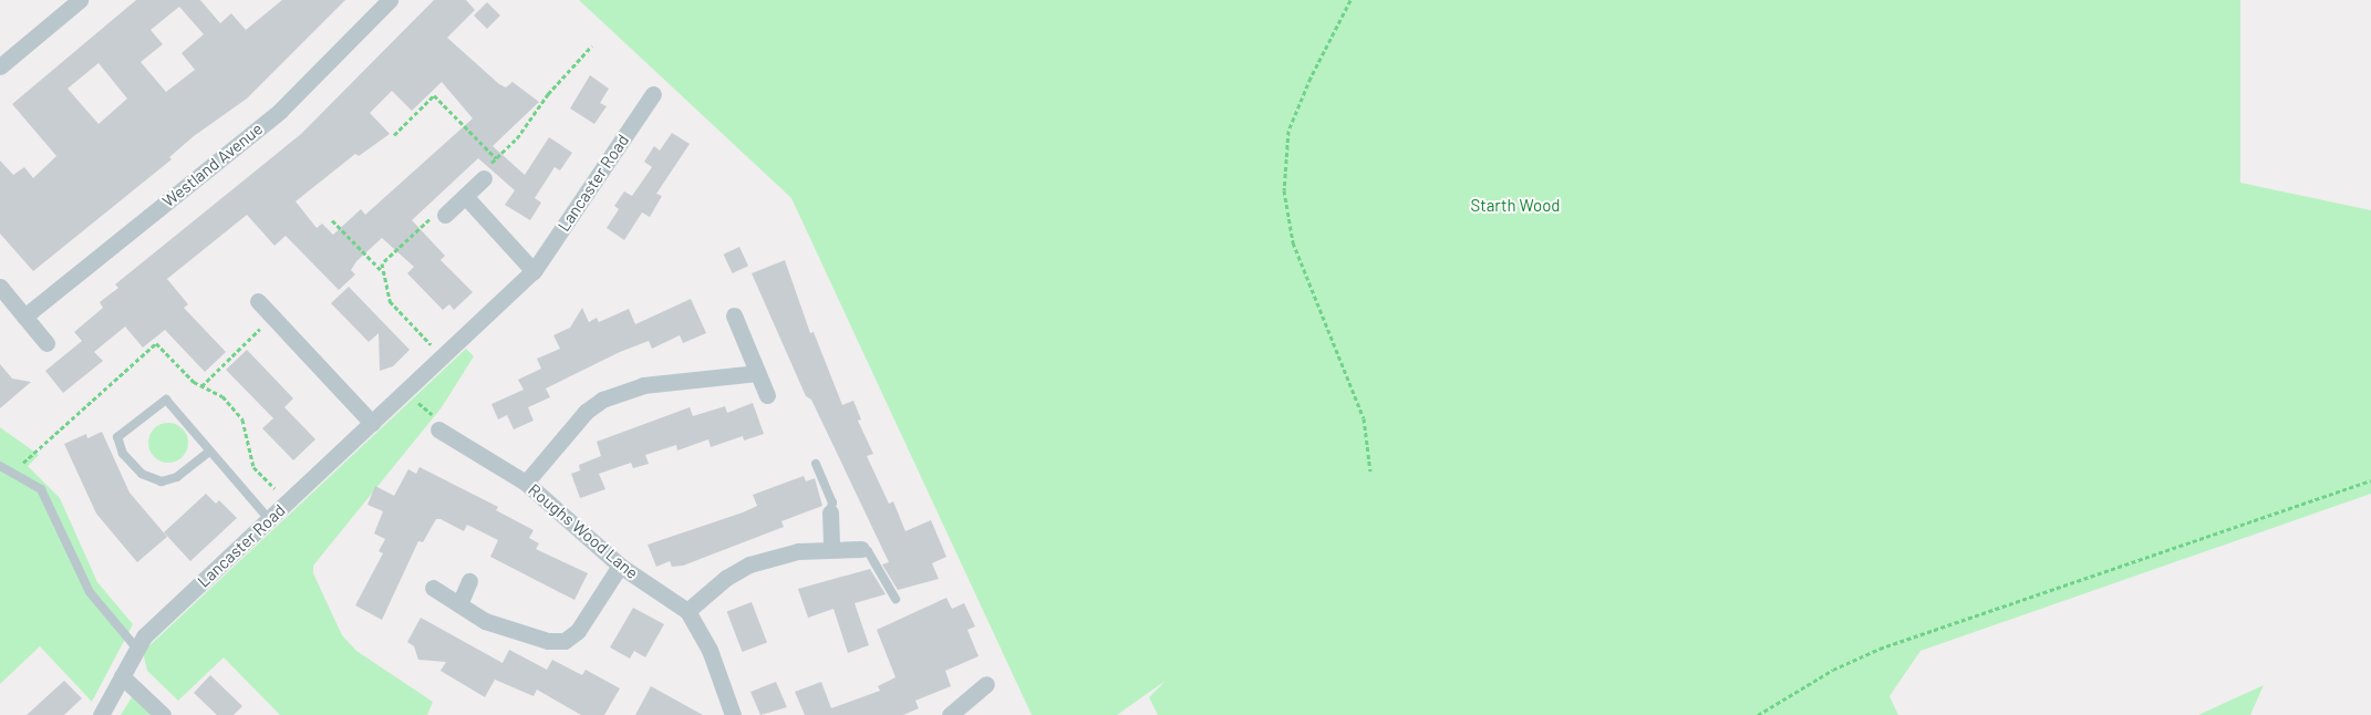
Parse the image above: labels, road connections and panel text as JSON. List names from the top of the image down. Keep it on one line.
{"streets":{"street":["Westland Avenue","Lancaster Road","Roughs Wood Lane"]},"parks":["Starth Wood"]}
